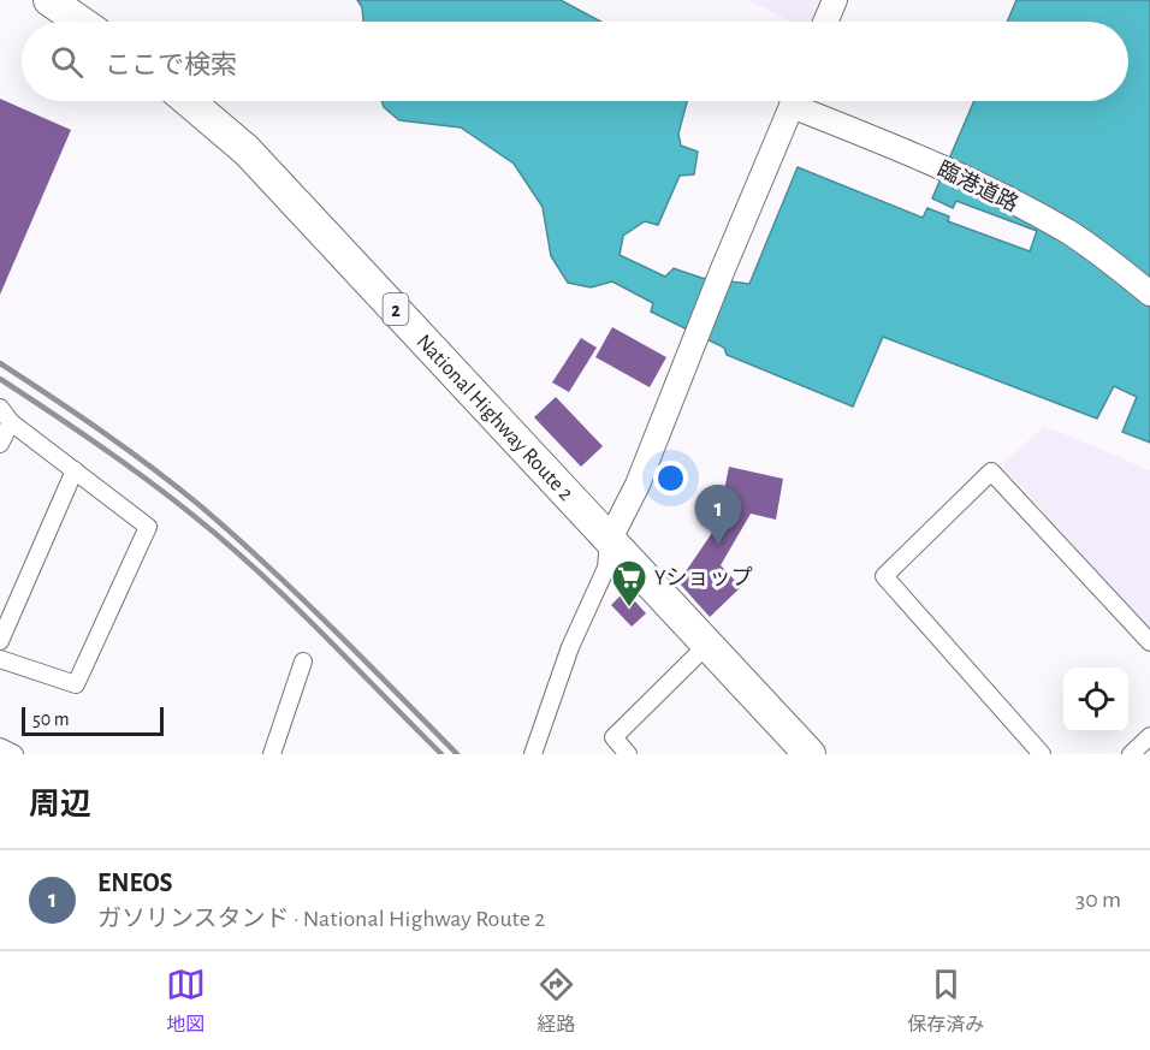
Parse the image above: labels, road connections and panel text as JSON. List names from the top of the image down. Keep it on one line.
{"streets":{"highway":["2","National Highway Route 2"],"street":["臨港道路"]},"places":{"supermarket":["Yショップ"]},"scale_bar":"50 m","page":{"search":"ここで検索","pins":"1","scale":"50 m","heading":"周辺","list":[{"mark":"1","name":"ENEOS","note":"ガソリンスタンド · National Highway Route 2","value":"30 m"}],"nav":["地図","経路","保存済み"]}}
